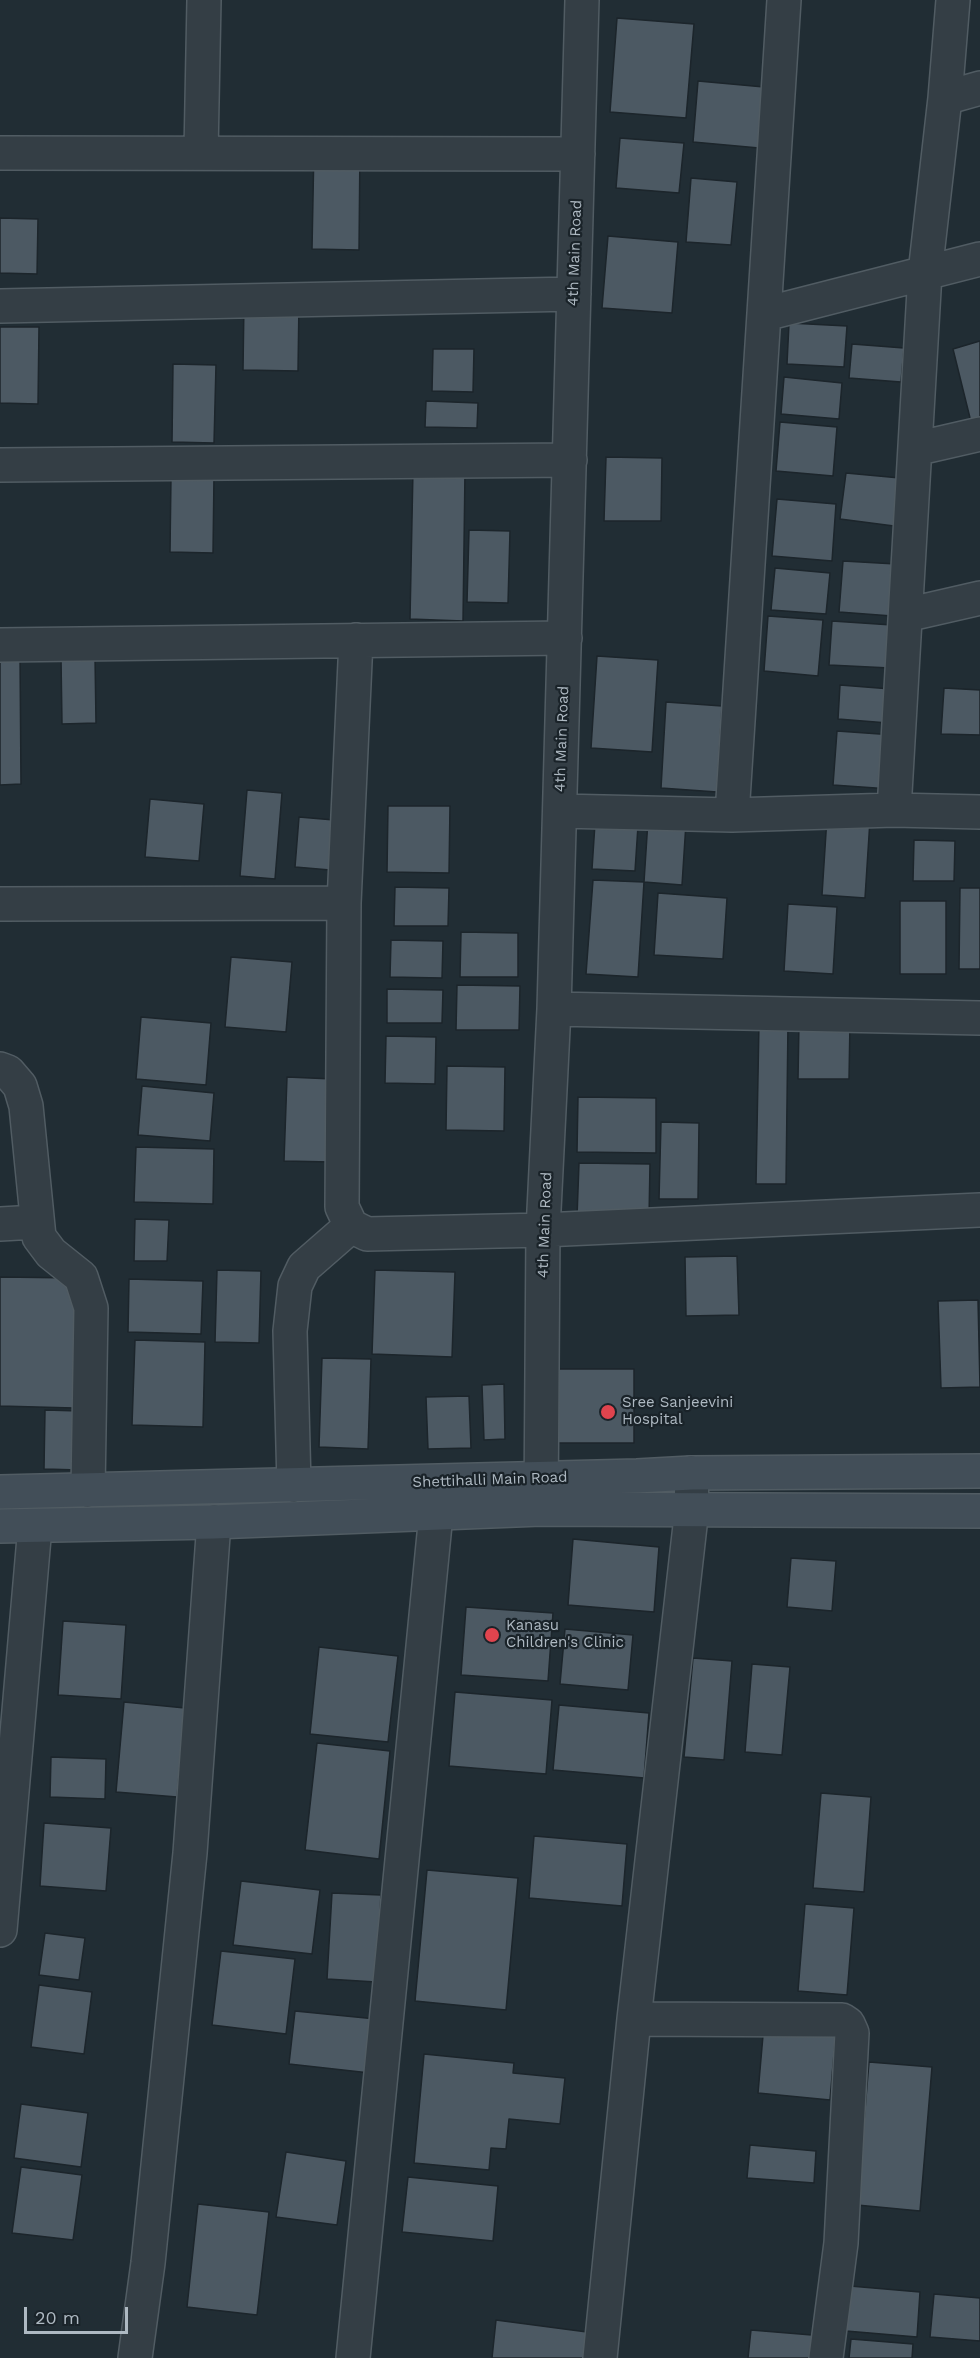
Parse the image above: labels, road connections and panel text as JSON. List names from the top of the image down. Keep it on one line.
{"streets":{"main road":["Shettihalli Main Road"],"street":["4th Main Road"]},"crossings":[["4th Main Road","Shettihalli Main Road"]],"places":["Sree Sanjeevini Hospital","Kanasu Children's Clinic"],"scale_bar":"20 m"}
